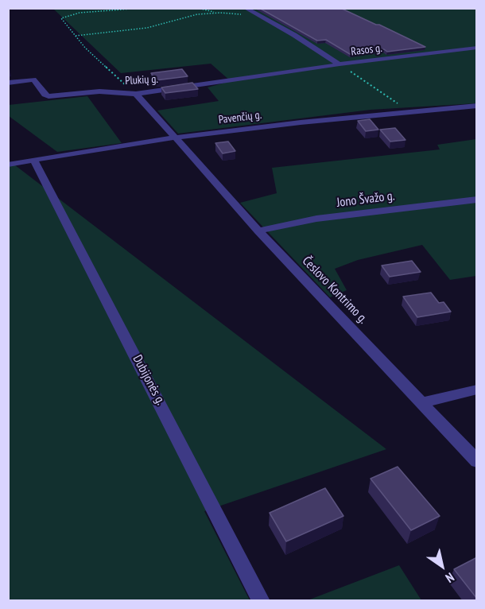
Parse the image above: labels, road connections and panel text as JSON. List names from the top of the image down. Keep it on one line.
{"streets":{"street":["Rasos g.","Plukių g.","Pavenčių g.","Jono Švažo g.","Česlovo Kontrimo g.","Dubijonės g."]},"crossings":[["Rasos g.","Plukių g."],["Plukių g.","Česlovo Kontrimo g."],["Pavenčių g.","Česlovo Kontrimo g."],["Pavenčių g.","Dubijonės g."],["Jono Švažo g.","Česlovo Kontrimo g."]],"north":"bottom right"}
